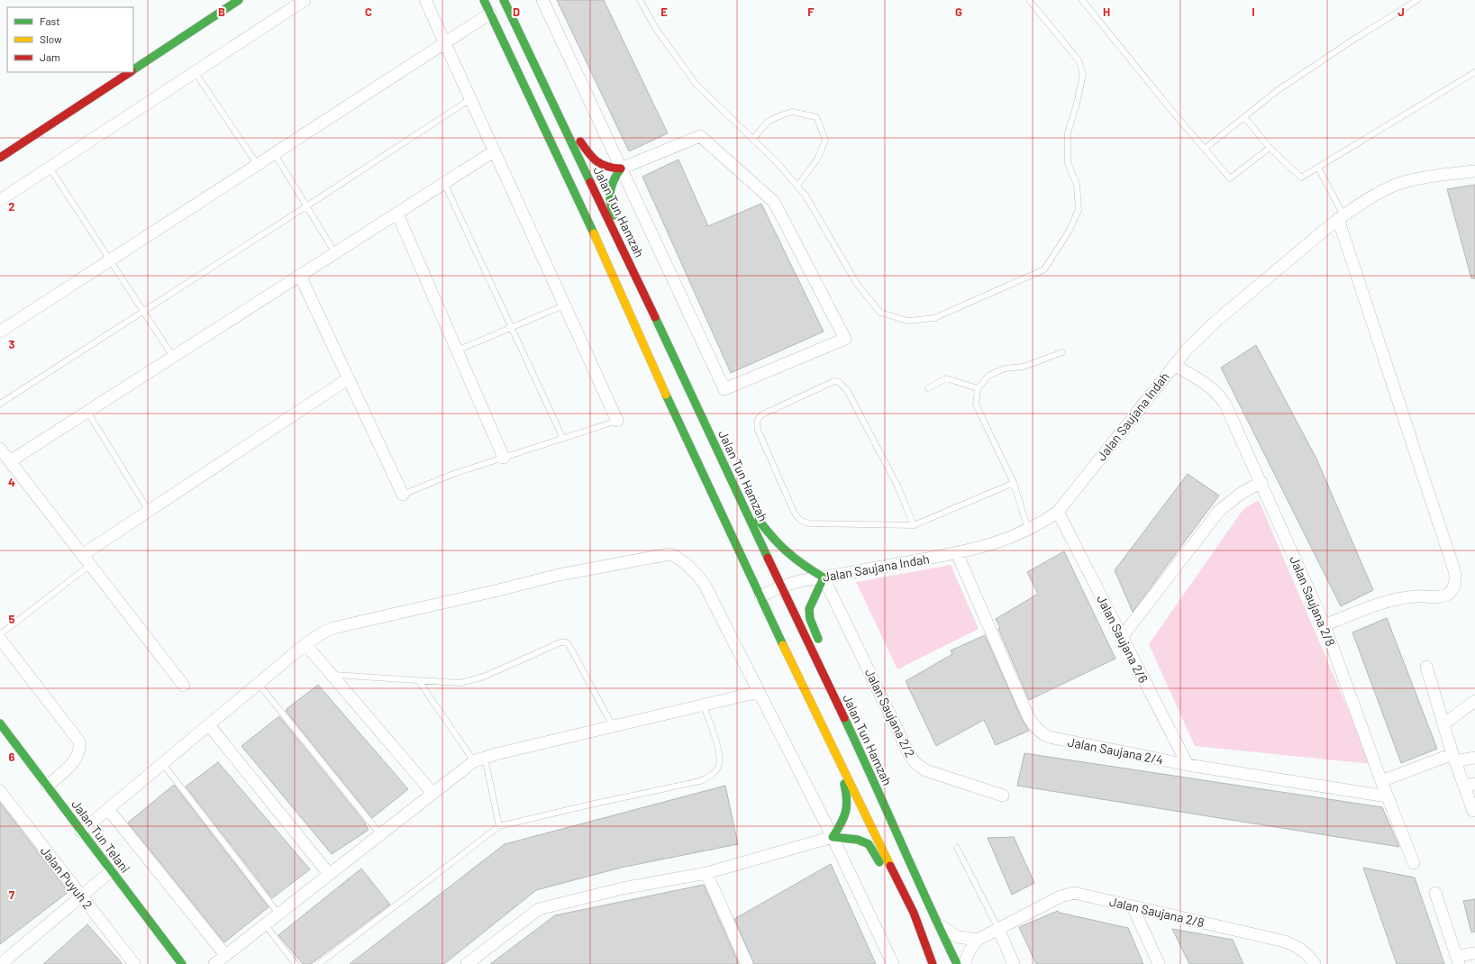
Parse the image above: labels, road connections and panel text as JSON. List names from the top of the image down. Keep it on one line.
{"streets":{"main road":["Jalan Tun Hamzah","Jalan Tun Telani"],"street":["Jalan Saujana Indah","Jalan Saujana 2/8","Jalan Saujana 2/6","Jalan Saujana 2/2","Jalan Saujana 2/4","Jalan Puyuh 2"]},"crossings":[["Jalan Tun Hamzah","Jalan Saujana Indah"],["Jalan Saujana Indah","Jalan Saujana 2/8"],["Jalan Saujana Indah","Jalan Saujana 2/6"],["Jalan Saujana Indah","Jalan Saujana 2/2"],["Jalan Saujana Indah","Jalan Saujana 2/4"],["Jalan Saujana 2/8","Jalan Saujana 2/4"],["Jalan Saujana 2/6","Jalan Saujana 2/4"]],"legend":["Fast","Slow","Jam"],"grid":{"columns":["B","C","D","E","F","G","H","I","J"],"rows":["2","3","4","5","6","7"]}}
